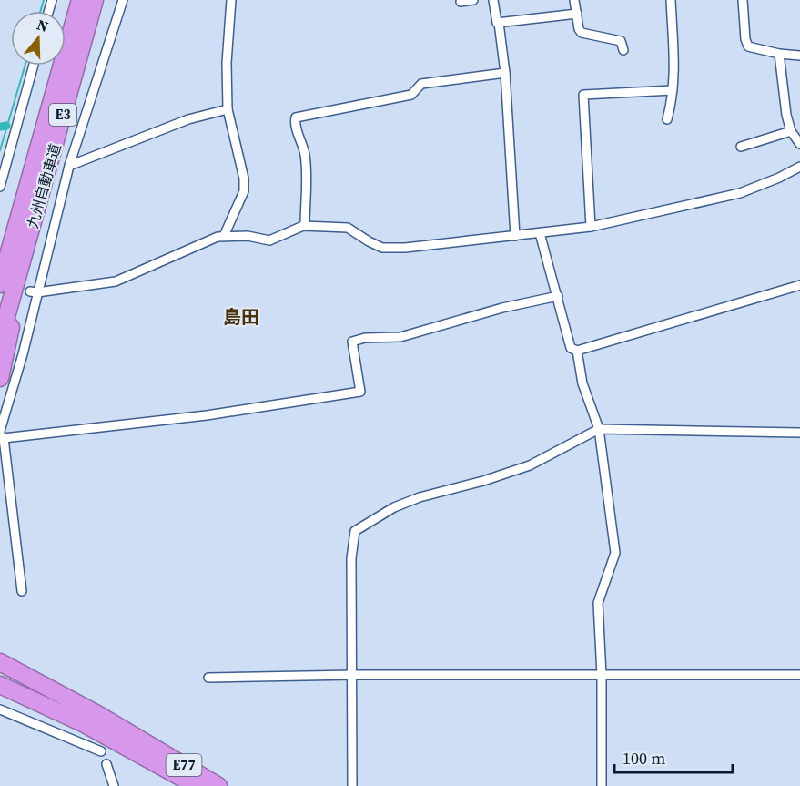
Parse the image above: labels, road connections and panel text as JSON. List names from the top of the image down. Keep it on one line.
{"streets":{"highway":["E3","九州自動車道","E77"]},"districts":["島田"],"scale_bar":"100 m","north":"top"}
